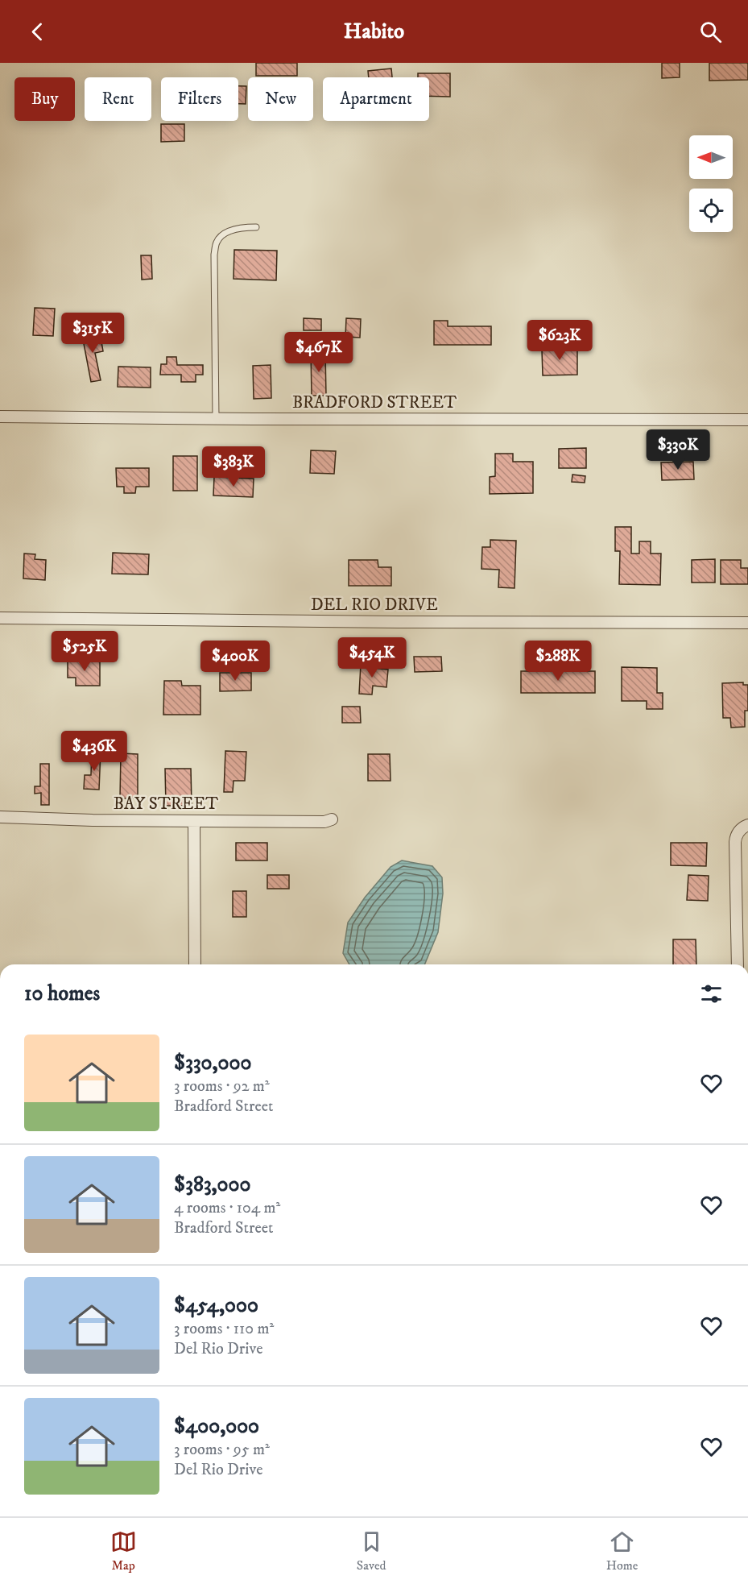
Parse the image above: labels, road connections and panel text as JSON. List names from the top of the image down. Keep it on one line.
{"streets":{"street":["BRADFORD STREET","DEL RIO DRIVE","BAY STREET"]},"north":"left","page":{"header":"Habito","chip":["Buy","Rent","Filters","New","Apartment"],"price":["$315K","$623K","$467K","$330K","$383K","$525K","$454K","$400K","$288K","$436K"],"heading":"10 homes","list":[{"name":"$330,000","note":"3 rooms · 92 m² · Bradford Street"},{"name":"$383,000","note":"4 rooms · 104 m² · Bradford Street"},{"name":"$454,000","note":"3 rooms · 110 m² · Del Rio Drive"},{"name":"$400,000","note":"3 rooms · 95 m² · Del Rio Drive"}],"tabs":["Map","Saved","Home"]}}
